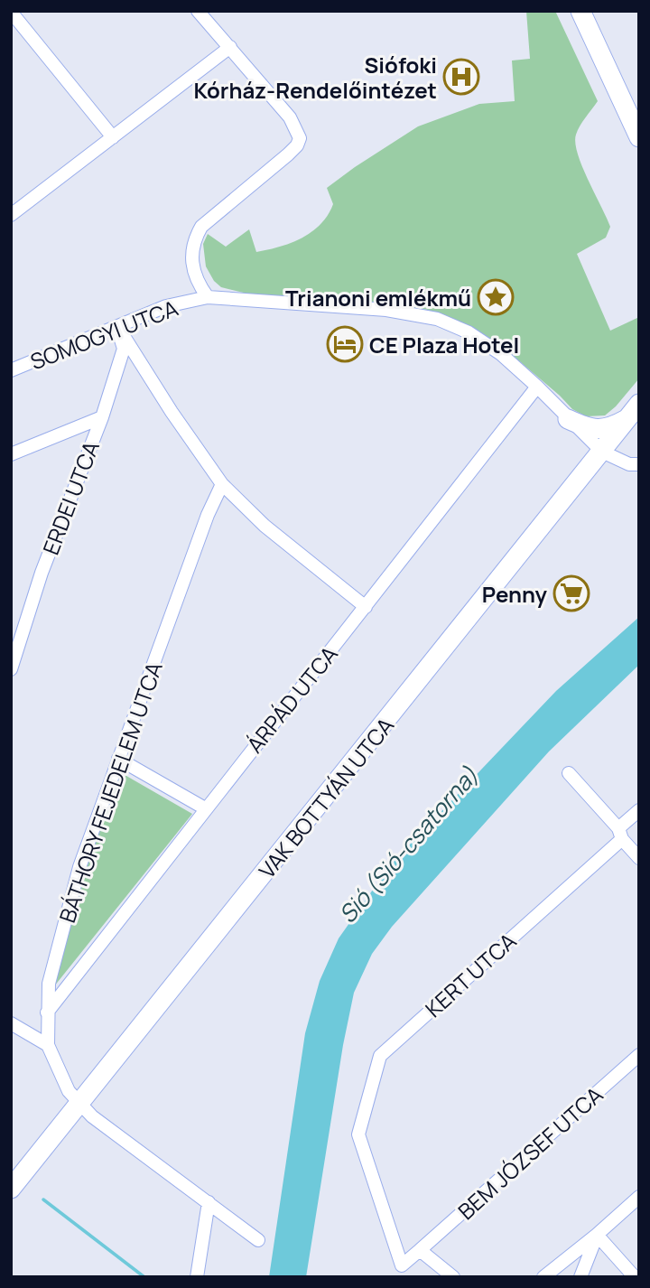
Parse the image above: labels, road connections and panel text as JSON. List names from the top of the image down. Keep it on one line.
{"streets":{"main road":["VAK BOTTYÁN UTCA"],"street":["SOMOGYI UTCA","ERDEI UTCA","ÁRPÁD UTCA","BÁTHORY FEJEDELEM UTCA","KERT UTCA","BEM JÓZSEF UTCA"]},"crossings":[["SOMOGYI UTCA","ERDEI UTCA"],["SOMOGYI UTCA","ÁRPÁD UTCA"],["SOMOGYI UTCA","VAK BOTTYÁN UTCA"],["ÁRPÁD UTCA","BÁTHORY FEJEDELEM UTCA"],["BÁTHORY FEJEDELEM UTCA","VAK BOTTYÁN UTCA"],["KERT UTCA","BEM JÓZSEF UTCA"]],"water":["Sió (Sió-csatorna)"],"places":{"hospital":["Siófoki Kórház-Rendelőintézet"],"place":["Trianoni emlékmű"],"hotel":["CE Plaza Hotel"],"supermarket":["Penny"]}}
